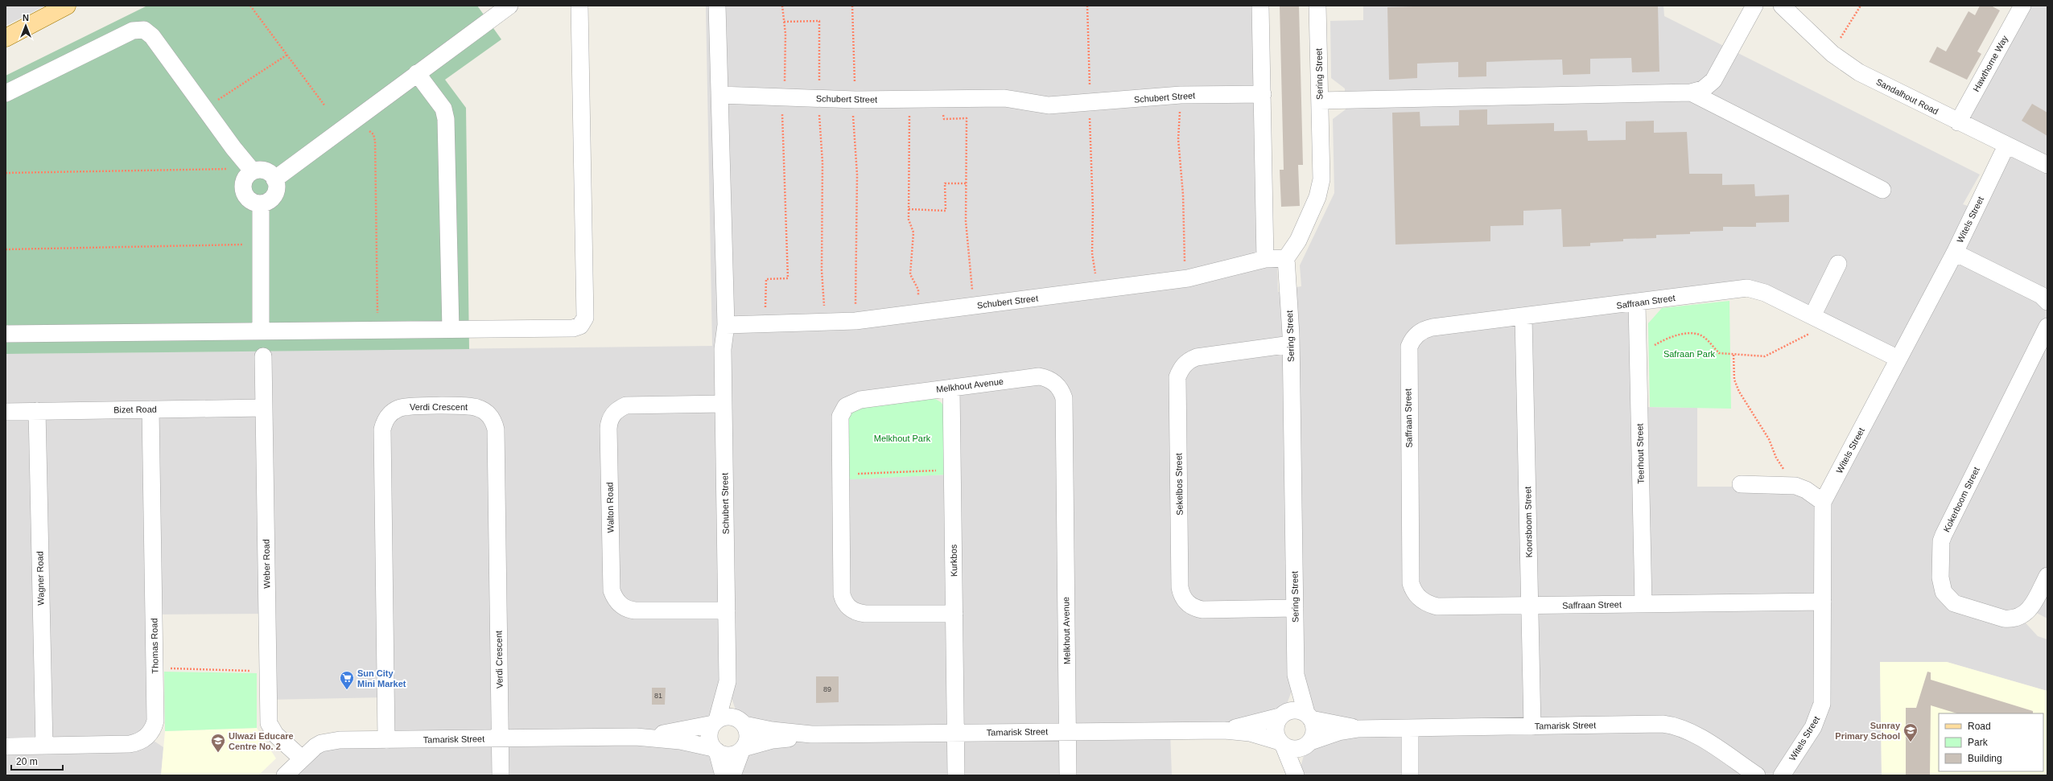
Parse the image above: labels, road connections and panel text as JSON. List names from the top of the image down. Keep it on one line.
{"streets":{"street":["Hawthorne Way","Sering Street","Sandalhout Road","Schubert Street","Witels Street","Saffraan Street","Melkhout Avenue","Verdi Crescent","Bizet Road","Teerhout Street","Sekelbos Street","Kokerboom Street","Walton Road","Koorsboom Street","Kurkbos","Weber Road","Wagner Road","Thomas Road","Tamarisk Street"]},"crossings":[["Hawthorne Way","Sandalhout Road"],["Sering Street","Schubert Street"],["Sering Street","Sekelbos Street"],["Sering Street","Tamarisk Street"],["Sandalhout Road","Witels Street"],["Schubert Street","Walton Road"],["Schubert Street","Tamarisk Street"],["Witels Street","Saffraan Street"],["Saffraan Street","Teerhout Street"],["Saffraan Street","Koorsboom Street"],["Melkhout Avenue","Kurkbos"],["Melkhout Avenue","Tamarisk Street"],["Verdi Crescent","Tamarisk Street"],["Bizet Road","Weber Road"],["Bizet Road","Wagner Road"],["Bizet Road","Thomas Road"],["Koorsboom Street","Tamarisk Street"],["Kurkbos","Tamarisk Street"],["Weber Road","Tamarisk Street"],["Wagner Road","Thomas Road"]],"parks":["Safraan Park","Melkhout Park"],"places":{"supermarket":["Sun City Mini Market"],"school or university":["Sunray Primary School","Ulwazi Educare Centre No. 2"]},"house_numbers":["89","81"],"legend":["Road","Park","Building"],"scale_bar":"20 m","north":"top"}
